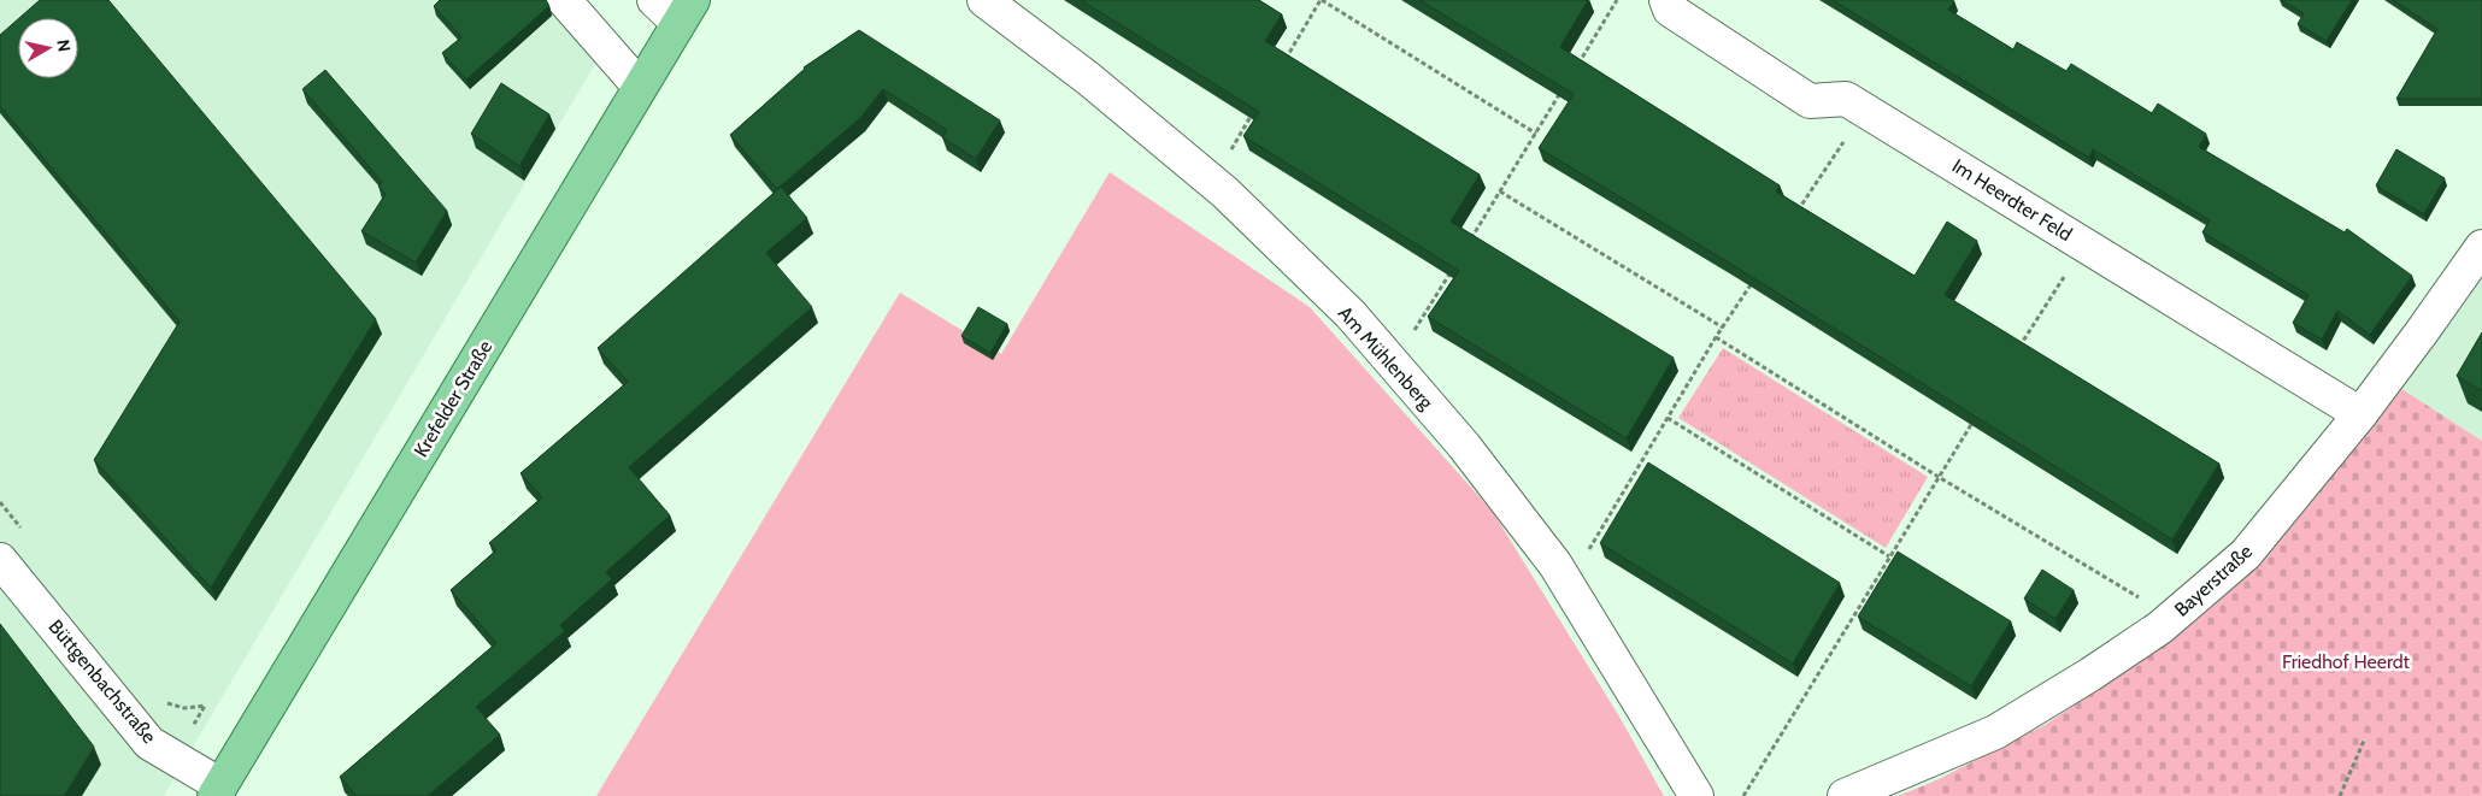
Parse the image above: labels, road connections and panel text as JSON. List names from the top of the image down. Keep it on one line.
{"streets":{"main road":["Krefelder Straße"],"street":["Im Heerdter Feld","Am Mühlenberg","Bayerstraße","Büttgenbachstraße"]},"crossings":[["Im Heerdter Feld","Bayerstraße"],["Krefelder Straße","Büttgenbachstraße"]],"parks":["Friedhof Heerdt"],"north":"right"}
